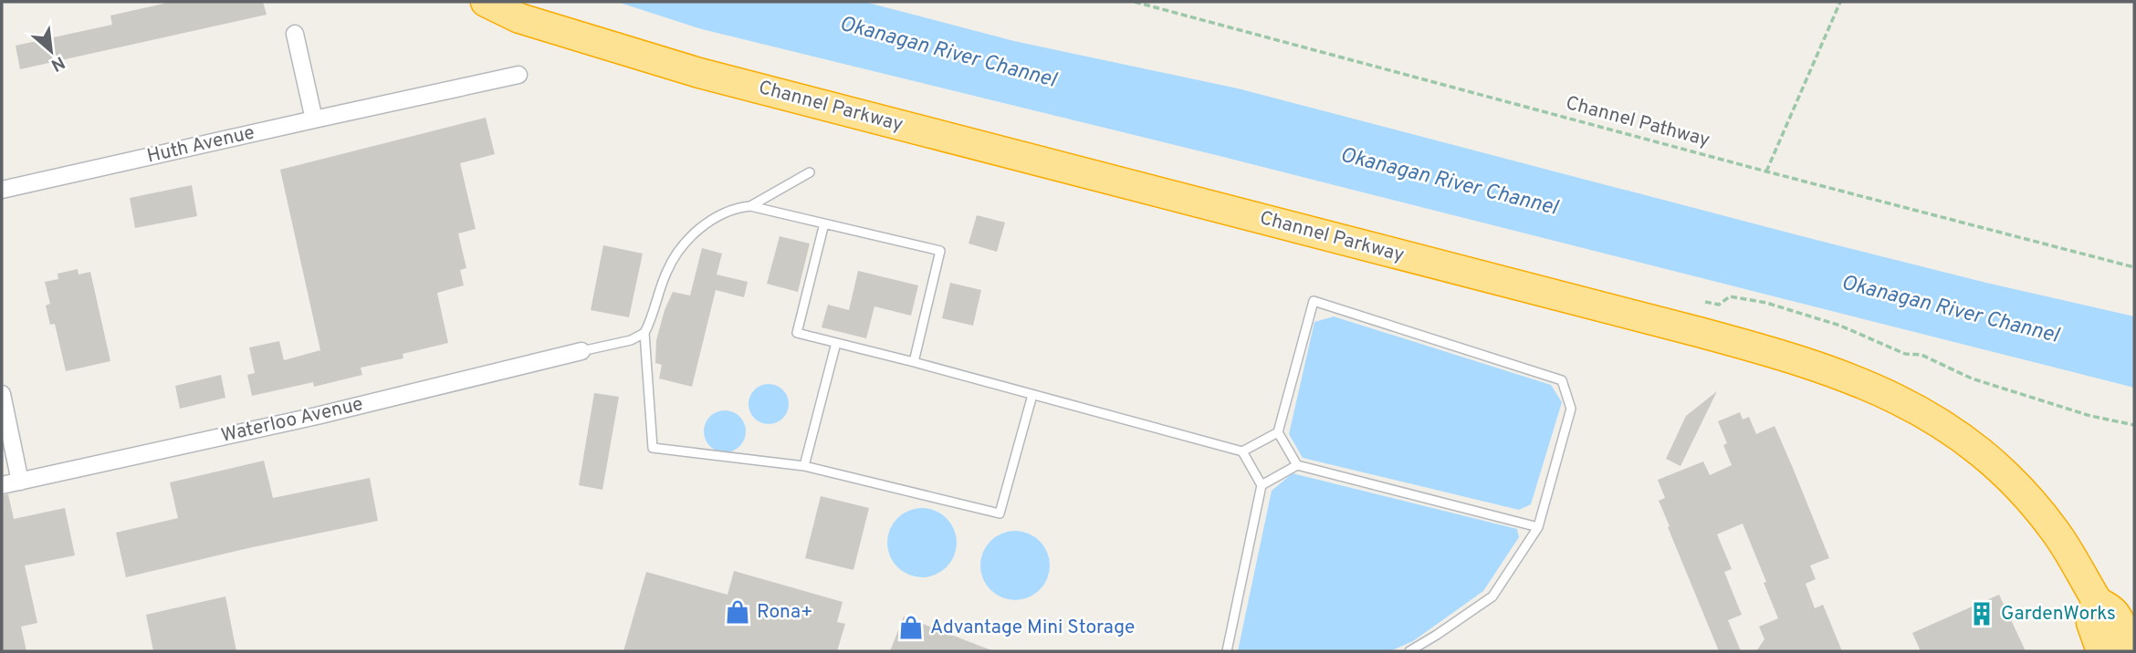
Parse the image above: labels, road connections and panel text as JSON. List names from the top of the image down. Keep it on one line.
{"streets":{"highway":["Channel Parkway"],"street":["Huth Avenue","Waterloo Avenue"],"path":["Channel Pathway"]},"water":["Okanagan River Channel"],"places":{"shop":["Rona+","Advantage Mini Storage"],"building":["GardenWorks"]},"north":"bottom right"}
